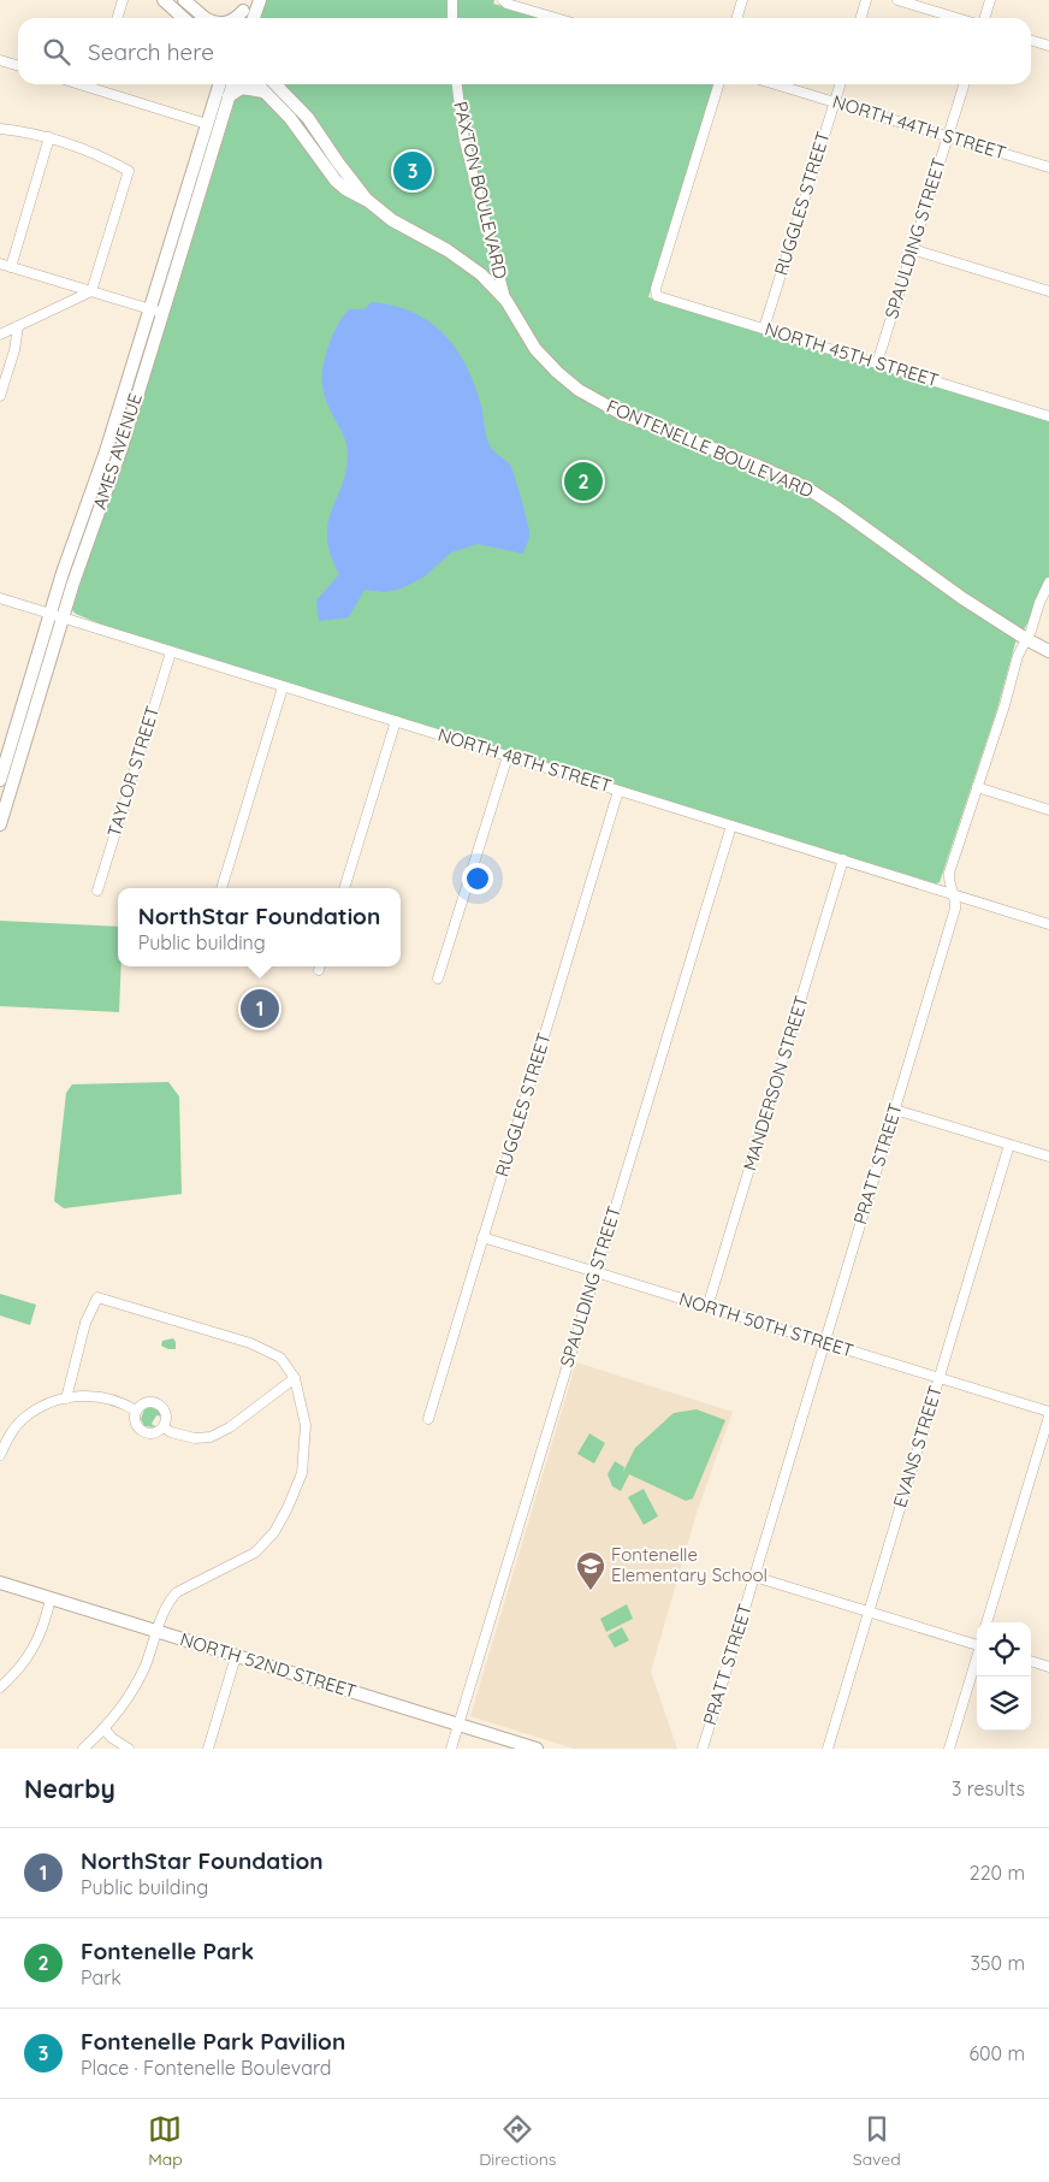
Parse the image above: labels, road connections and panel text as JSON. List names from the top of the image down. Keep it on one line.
{"streets":{"main road":["FONTENELLE BOULEVARD","AMES AVENUE","NORTH 52ND STREET"],"street":["NORTH 44TH STREET","PAXTON BOULEVARD","RUGGLES STREET","SPAULDING STREET","NORTH 45TH STREET","NORTH 48TH STREET","TAYLOR STREET","MANDERSON STREET","PRATT STREET","NORTH 50TH STREET","EVANS STREET"]},"crossings":[["NORTH 44TH STREET","RUGGLES STREET"],["NORTH 44TH STREET","SPAULDING STREET"],["PAXTON BOULEVARD","FONTENELLE BOULEVARD"],["RUGGLES STREET","NORTH 45TH STREET"],["RUGGLES STREET","NORTH 48TH STREET"],["RUGGLES STREET","NORTH 50TH STREET"],["SPAULDING STREET","NORTH 45TH STREET"],["SPAULDING STREET","NORTH 48TH STREET"],["SPAULDING STREET","NORTH 50TH STREET"],["SPAULDING STREET","NORTH 52ND STREET"],["FONTENELLE BOULEVARD","PRATT STREET"],["AMES AVENUE","NORTH 48TH STREET"],["NORTH 48TH STREET","TAYLOR STREET"],["NORTH 48TH STREET","MANDERSON STREET"],["NORTH 48TH STREET","PRATT STREET"],["MANDERSON STREET","NORTH 50TH STREET"],["PRATT STREET","NORTH 50TH STREET"],["NORTH 50TH STREET","EVANS STREET"]],"places":{"school or university":["Fontenelle Elementary School"]},"page":{"search":"Search here","pins":["3","2","1"],"popup":["NorthStar Foundation","Public building"],"heading":["Nearby","3 results"],"list":[{"mark":"1","name":"NorthStar Foundation","note":"Public building","value":"220 m"},{"mark":"2","name":"Fontenelle Park","note":"Park","value":"350 m"},{"mark":"3","name":"Fontenelle Park Pavilion","note":"Place · Fontenelle Boulevard","value":"600 m"}],"nav":["Map","Directions","Saved"]}}
